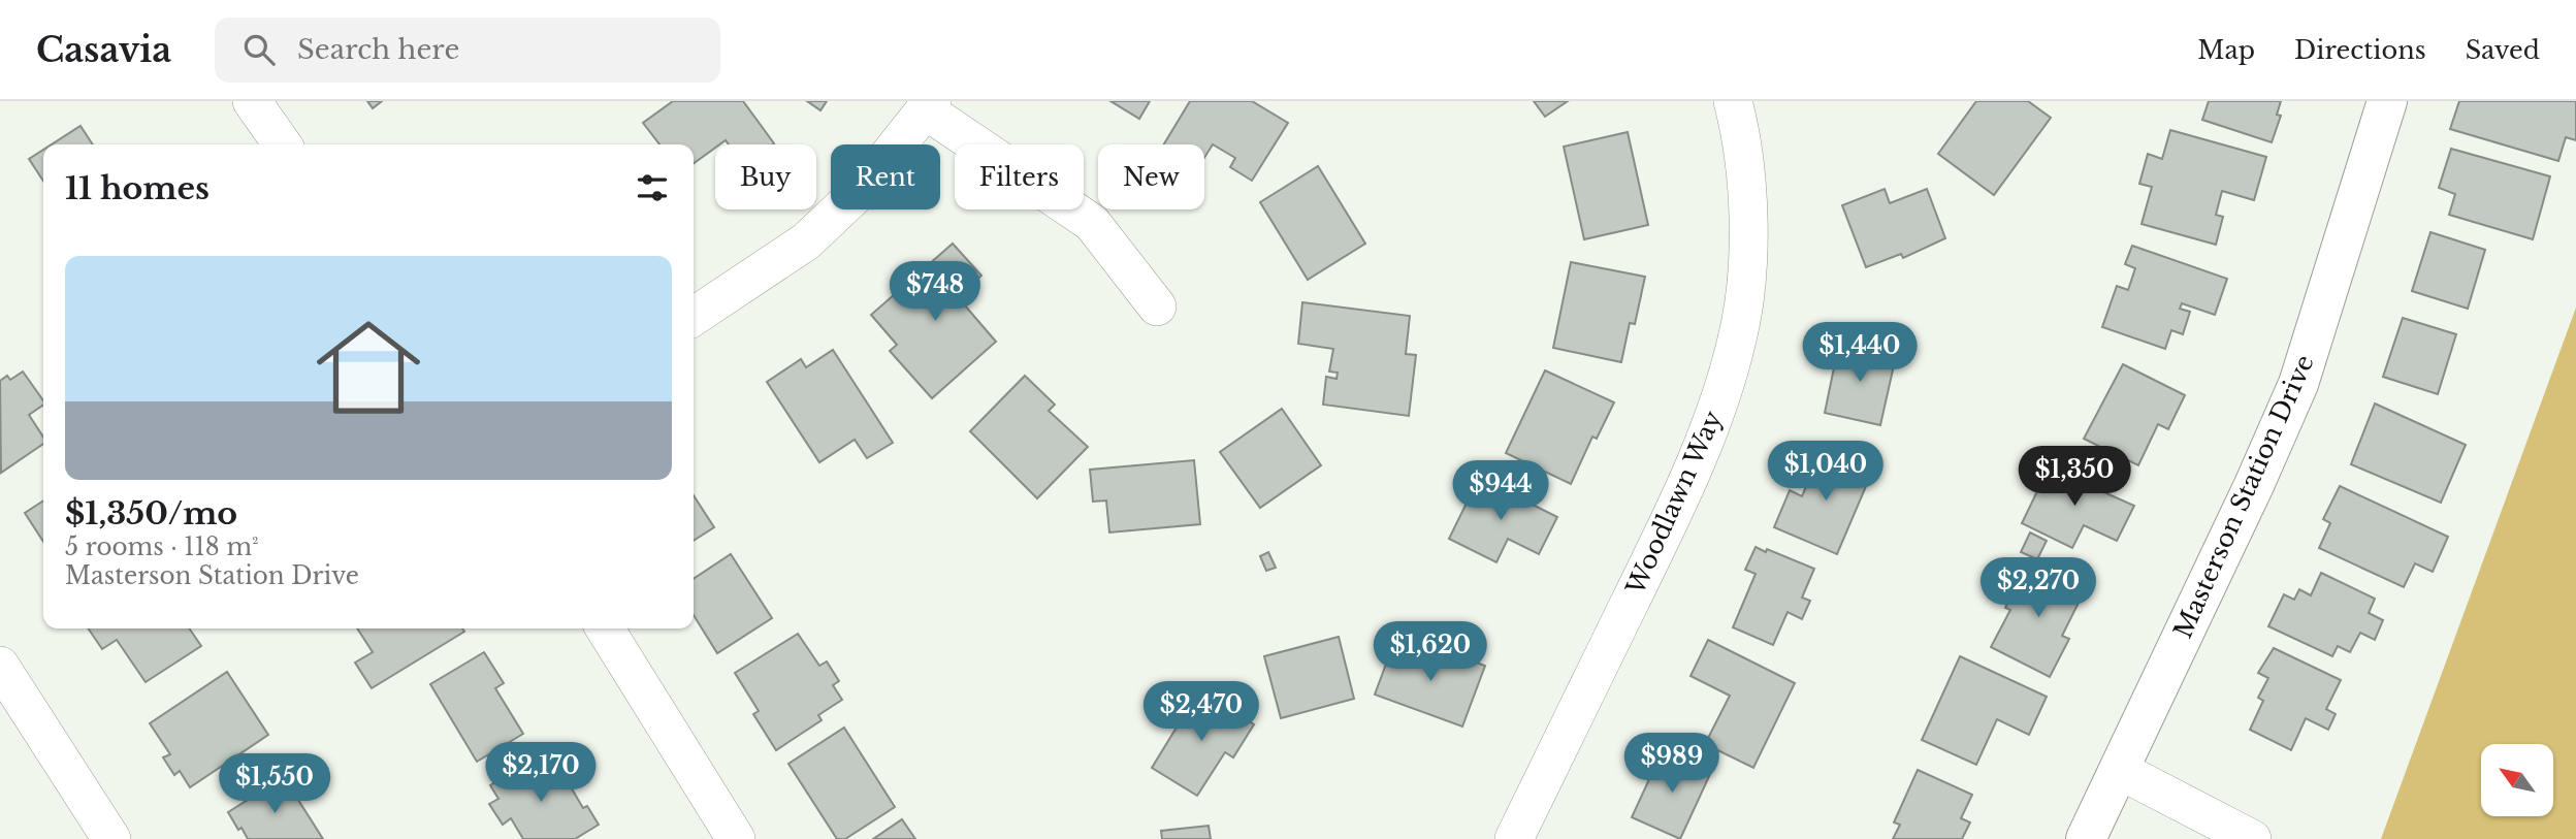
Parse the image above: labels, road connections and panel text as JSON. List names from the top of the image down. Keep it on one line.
{"streets":{"street":["Masterson Station Drive","Woodlawn Way"]},"north":"top left","page":{"header":"Casavia","search":"Search here","nav":["Map","Directions","Saved"],"chip":["Buy","Rent","Filters","New"],"heading":"11 homes","list":[{"name":"$1,350/mo","note":"5 rooms · 118 m² · Masterson Station Drive"}],"price":["$748","$1,440","$1,040","$1,350","$944","$2,270","$1,620","$2,470","$989","$2,170","$1,550"]}}
